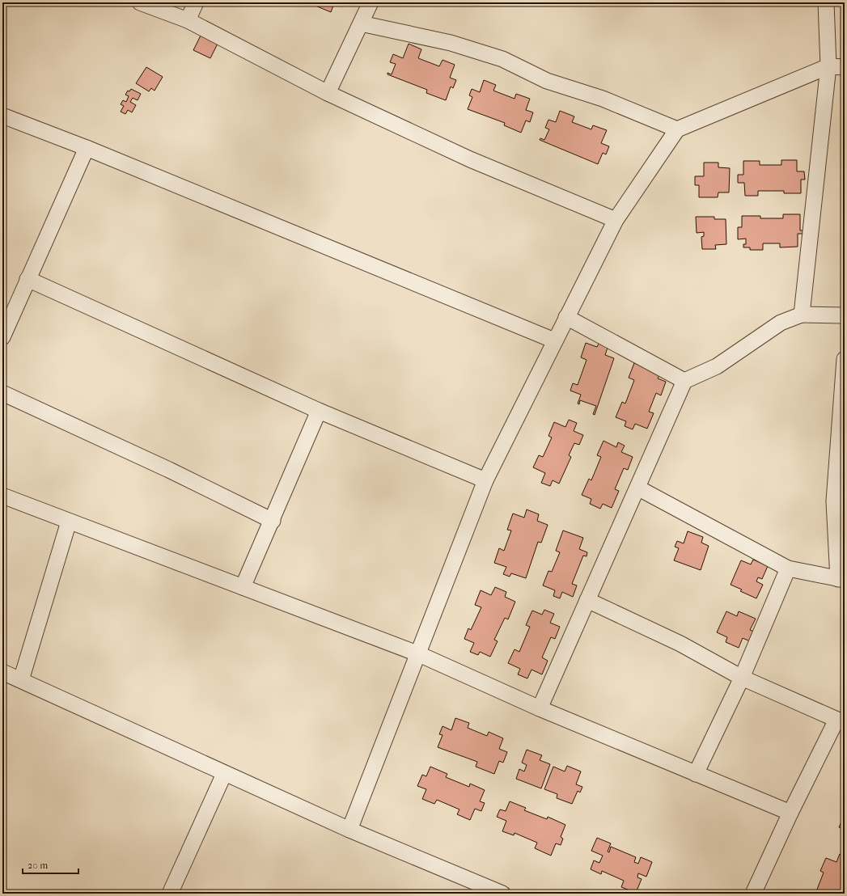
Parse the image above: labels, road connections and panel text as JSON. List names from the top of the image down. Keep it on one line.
{"scale_bar":"20 m"}
